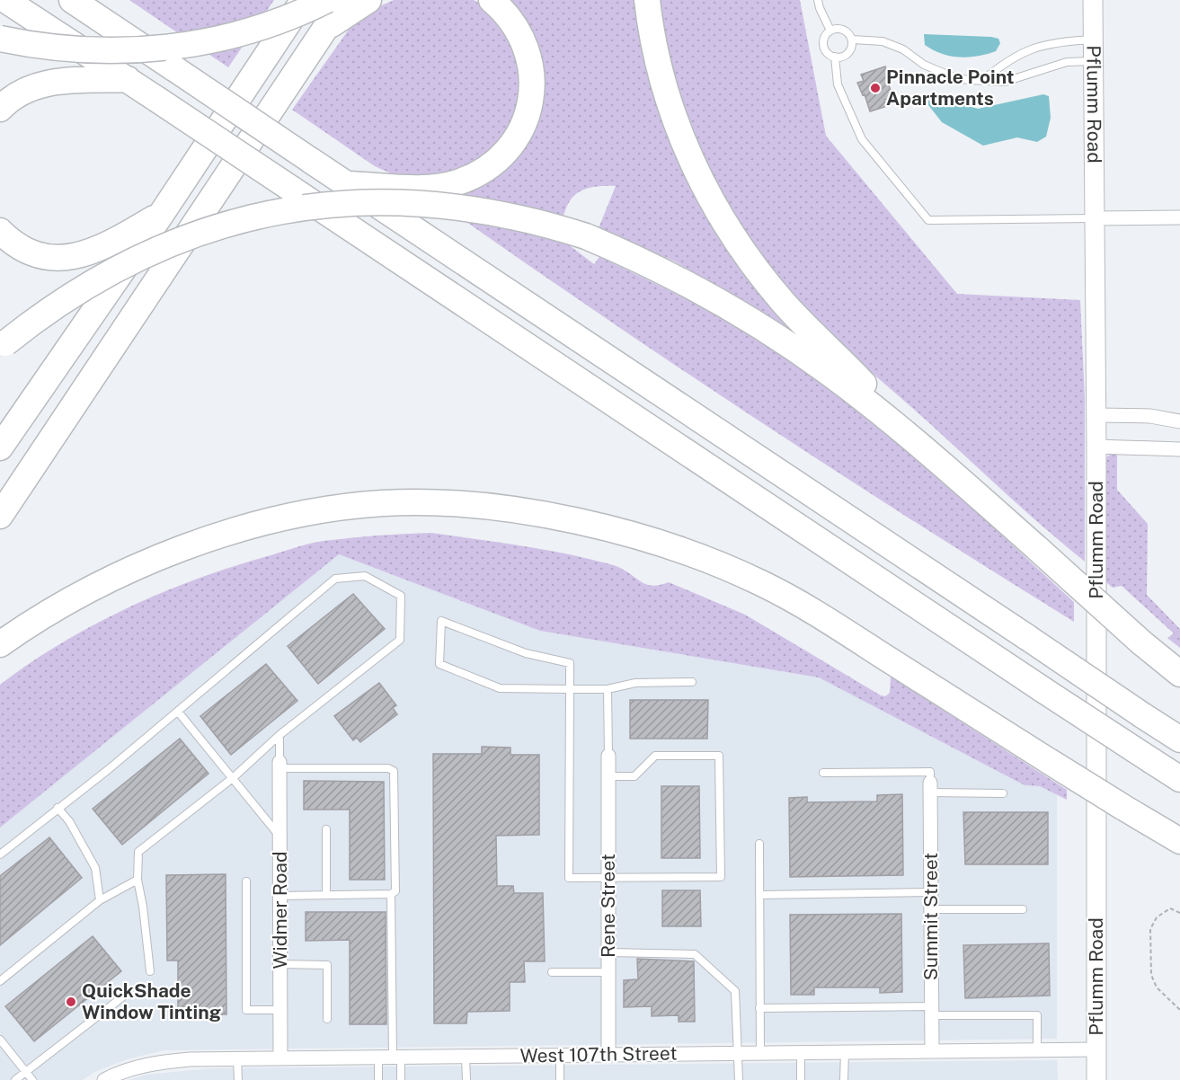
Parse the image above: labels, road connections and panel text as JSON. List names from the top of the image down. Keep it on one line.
{"streets":{"main road":["Pflumm Road"],"street":["Rene Street","Widmer Road","Summit Street","West 107th Street"]},"crossings":[["Pflumm Road","West 107th Street"],["Rene Street","West 107th Street"],["Widmer Road","West 107th Street"],["Summit Street","West 107th Street"]],"places":["Pinnacle Point Apartments","QuickShade Window Tinting"]}
